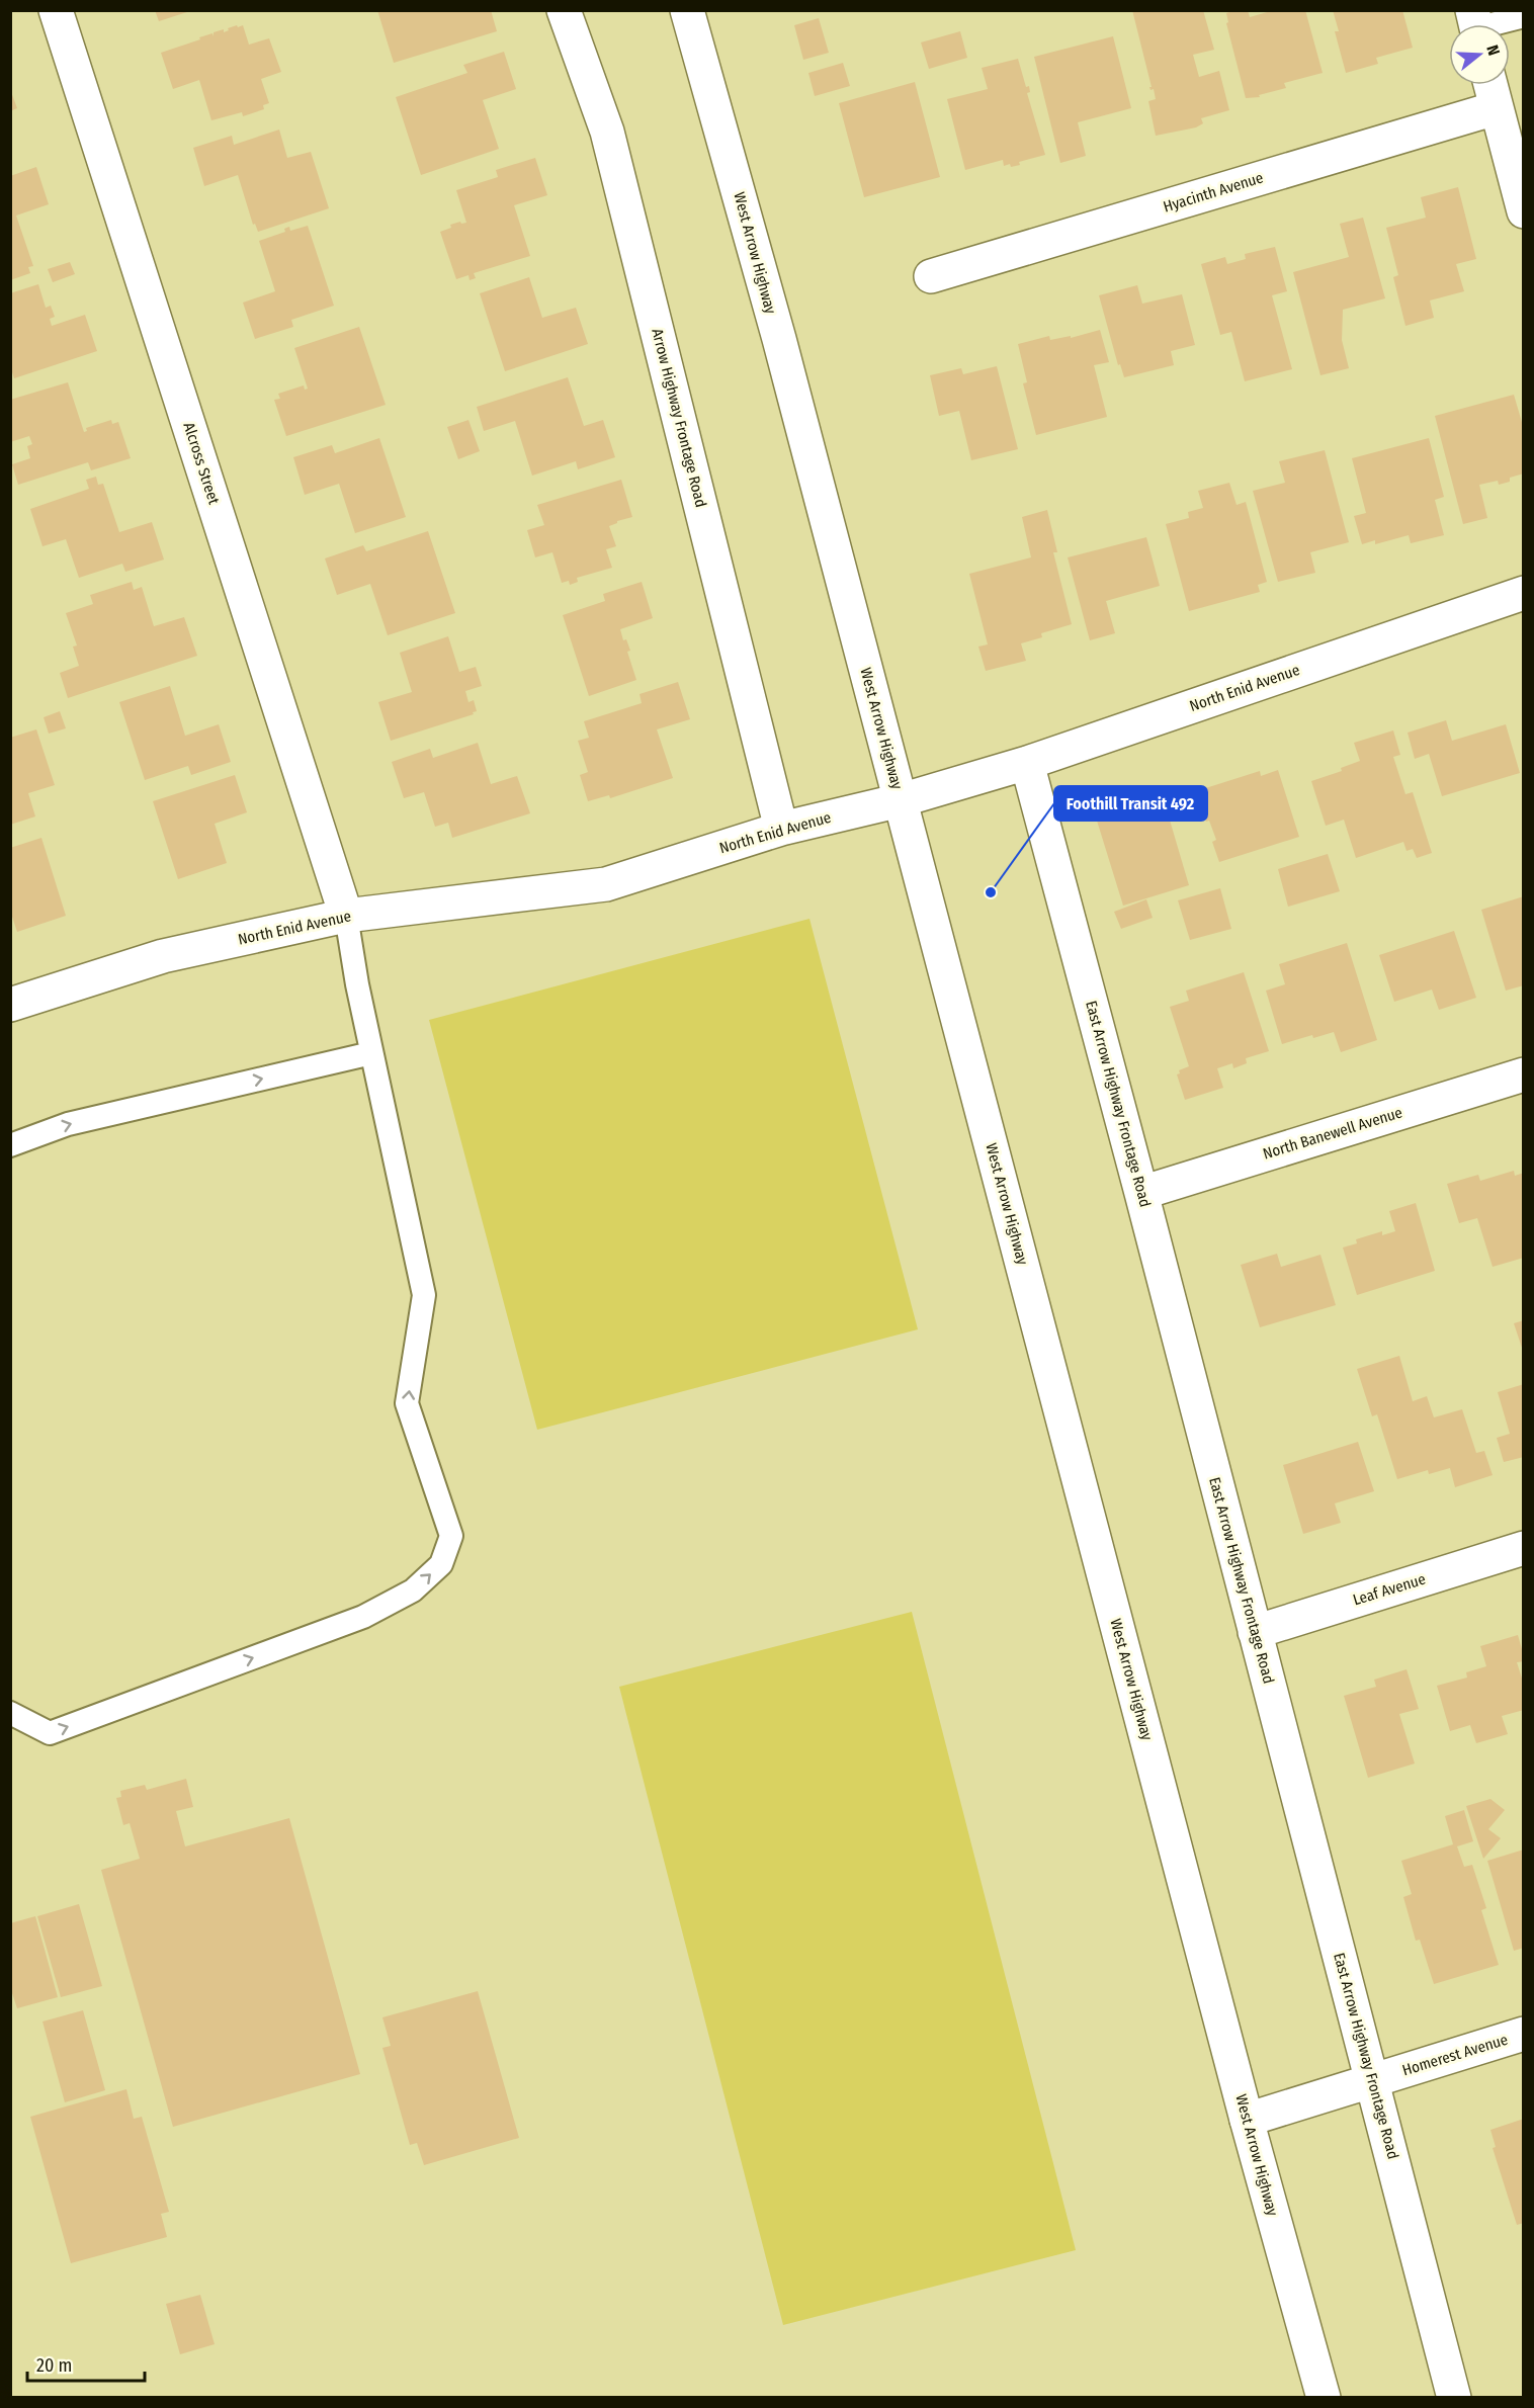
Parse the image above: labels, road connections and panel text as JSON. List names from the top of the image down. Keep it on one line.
{"streets":{"street":["Hyacinth Avenue","West Arrow Highway","Arrow Highway Frontage Road","Alcross Street","North Enid Avenue","East Arrow Highway Frontage Road","North Banewell Avenue","Leaf Avenue","Homerest Avenue"]},"crossings":[["West Arrow Highway","North Enid Avenue"],["West Arrow Highway","Homerest Avenue"],["Arrow Highway Frontage Road","North Enid Avenue"],["Alcross Street","North Enid Avenue"],["North Enid Avenue","East Arrow Highway Frontage Road"],["East Arrow Highway Frontage Road","North Banewell Avenue"],["East Arrow Highway Frontage Road","Leaf Avenue"],["East Arrow Highway Frontage Road","Homerest Avenue"]],"places":["Foothill Transit 492"],"scale_bar":"20 m","north":"right"}
